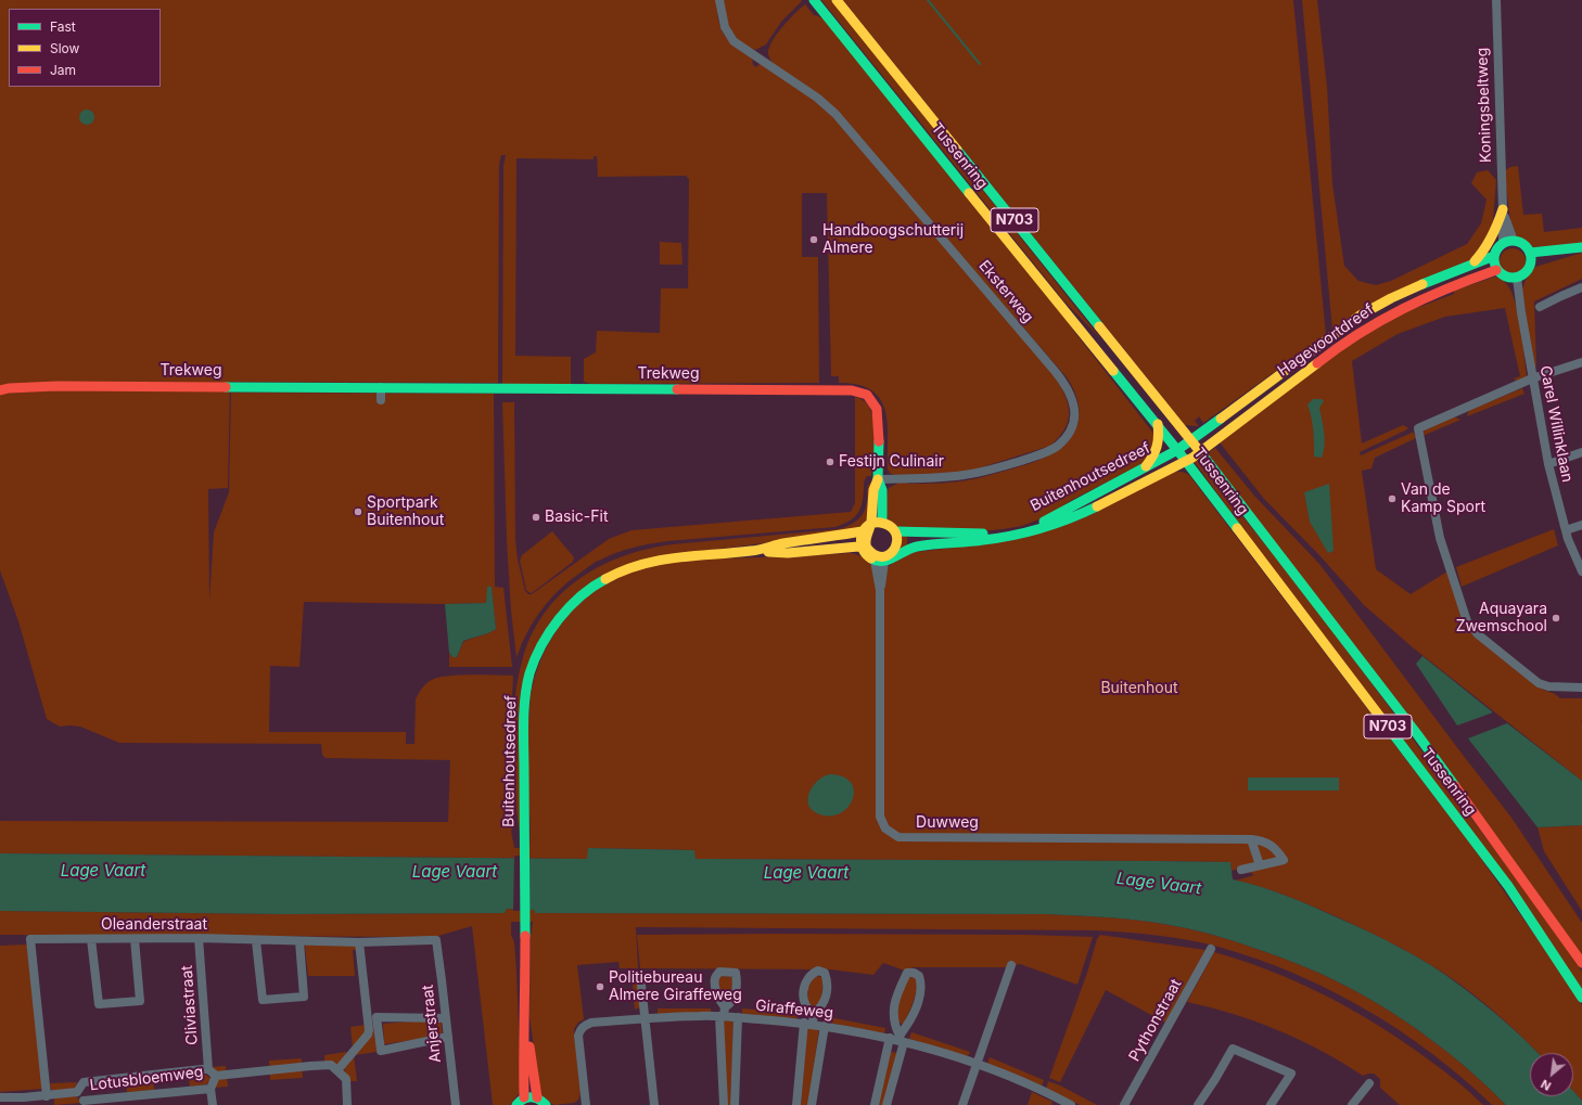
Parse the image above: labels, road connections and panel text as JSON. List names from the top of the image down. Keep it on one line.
{"streets":{"main road":["Tussenring","N703","Hagevoortdreef","Trekweg","Buitenhoutsedreef"],"street":["Koningsbeltweg","Eksterweg","Carel Willinklaan","Duwweg","Oleanderstraat","Cliviastraat","Giraffeweg","Pythonstraat","Anjerstraat","Lotusbloemweg"]},"crossings":[["Koningsbeltweg","Hagevoortdreef"],["Koningsbeltweg","Carel Willinklaan"],["Tussenring","Hagevoortdreef"],["Tussenring","Buitenhoutsedreef"],["Eksterweg","Trekweg"],["Hagevoortdreef","Carel Willinklaan"],["Hagevoortdreef","Buitenhoutsedreef"],["Trekweg","Buitenhoutsedreef"],["Trekweg","Duwweg"],["Buitenhoutsedreef","Duwweg"],["Oleanderstraat","Cliviastraat"],["Oleanderstraat","Anjerstraat"],["Oleanderstraat","Lotusbloemweg"],["Cliviastraat","Lotusbloemweg"]],"water":["Lage Vaart"],"parks":["Buitenhout"],"places":["Handboogschutterij Almere","Festijn Culinair","Van de Kamp Sport","Sportpark Buitenhout","Basic-Fit","Aquayara Zwemschool","Politiebureau Almere Giraffeweg"],"legend":["Fast","Slow","Jam"],"north":"bottom left"}
